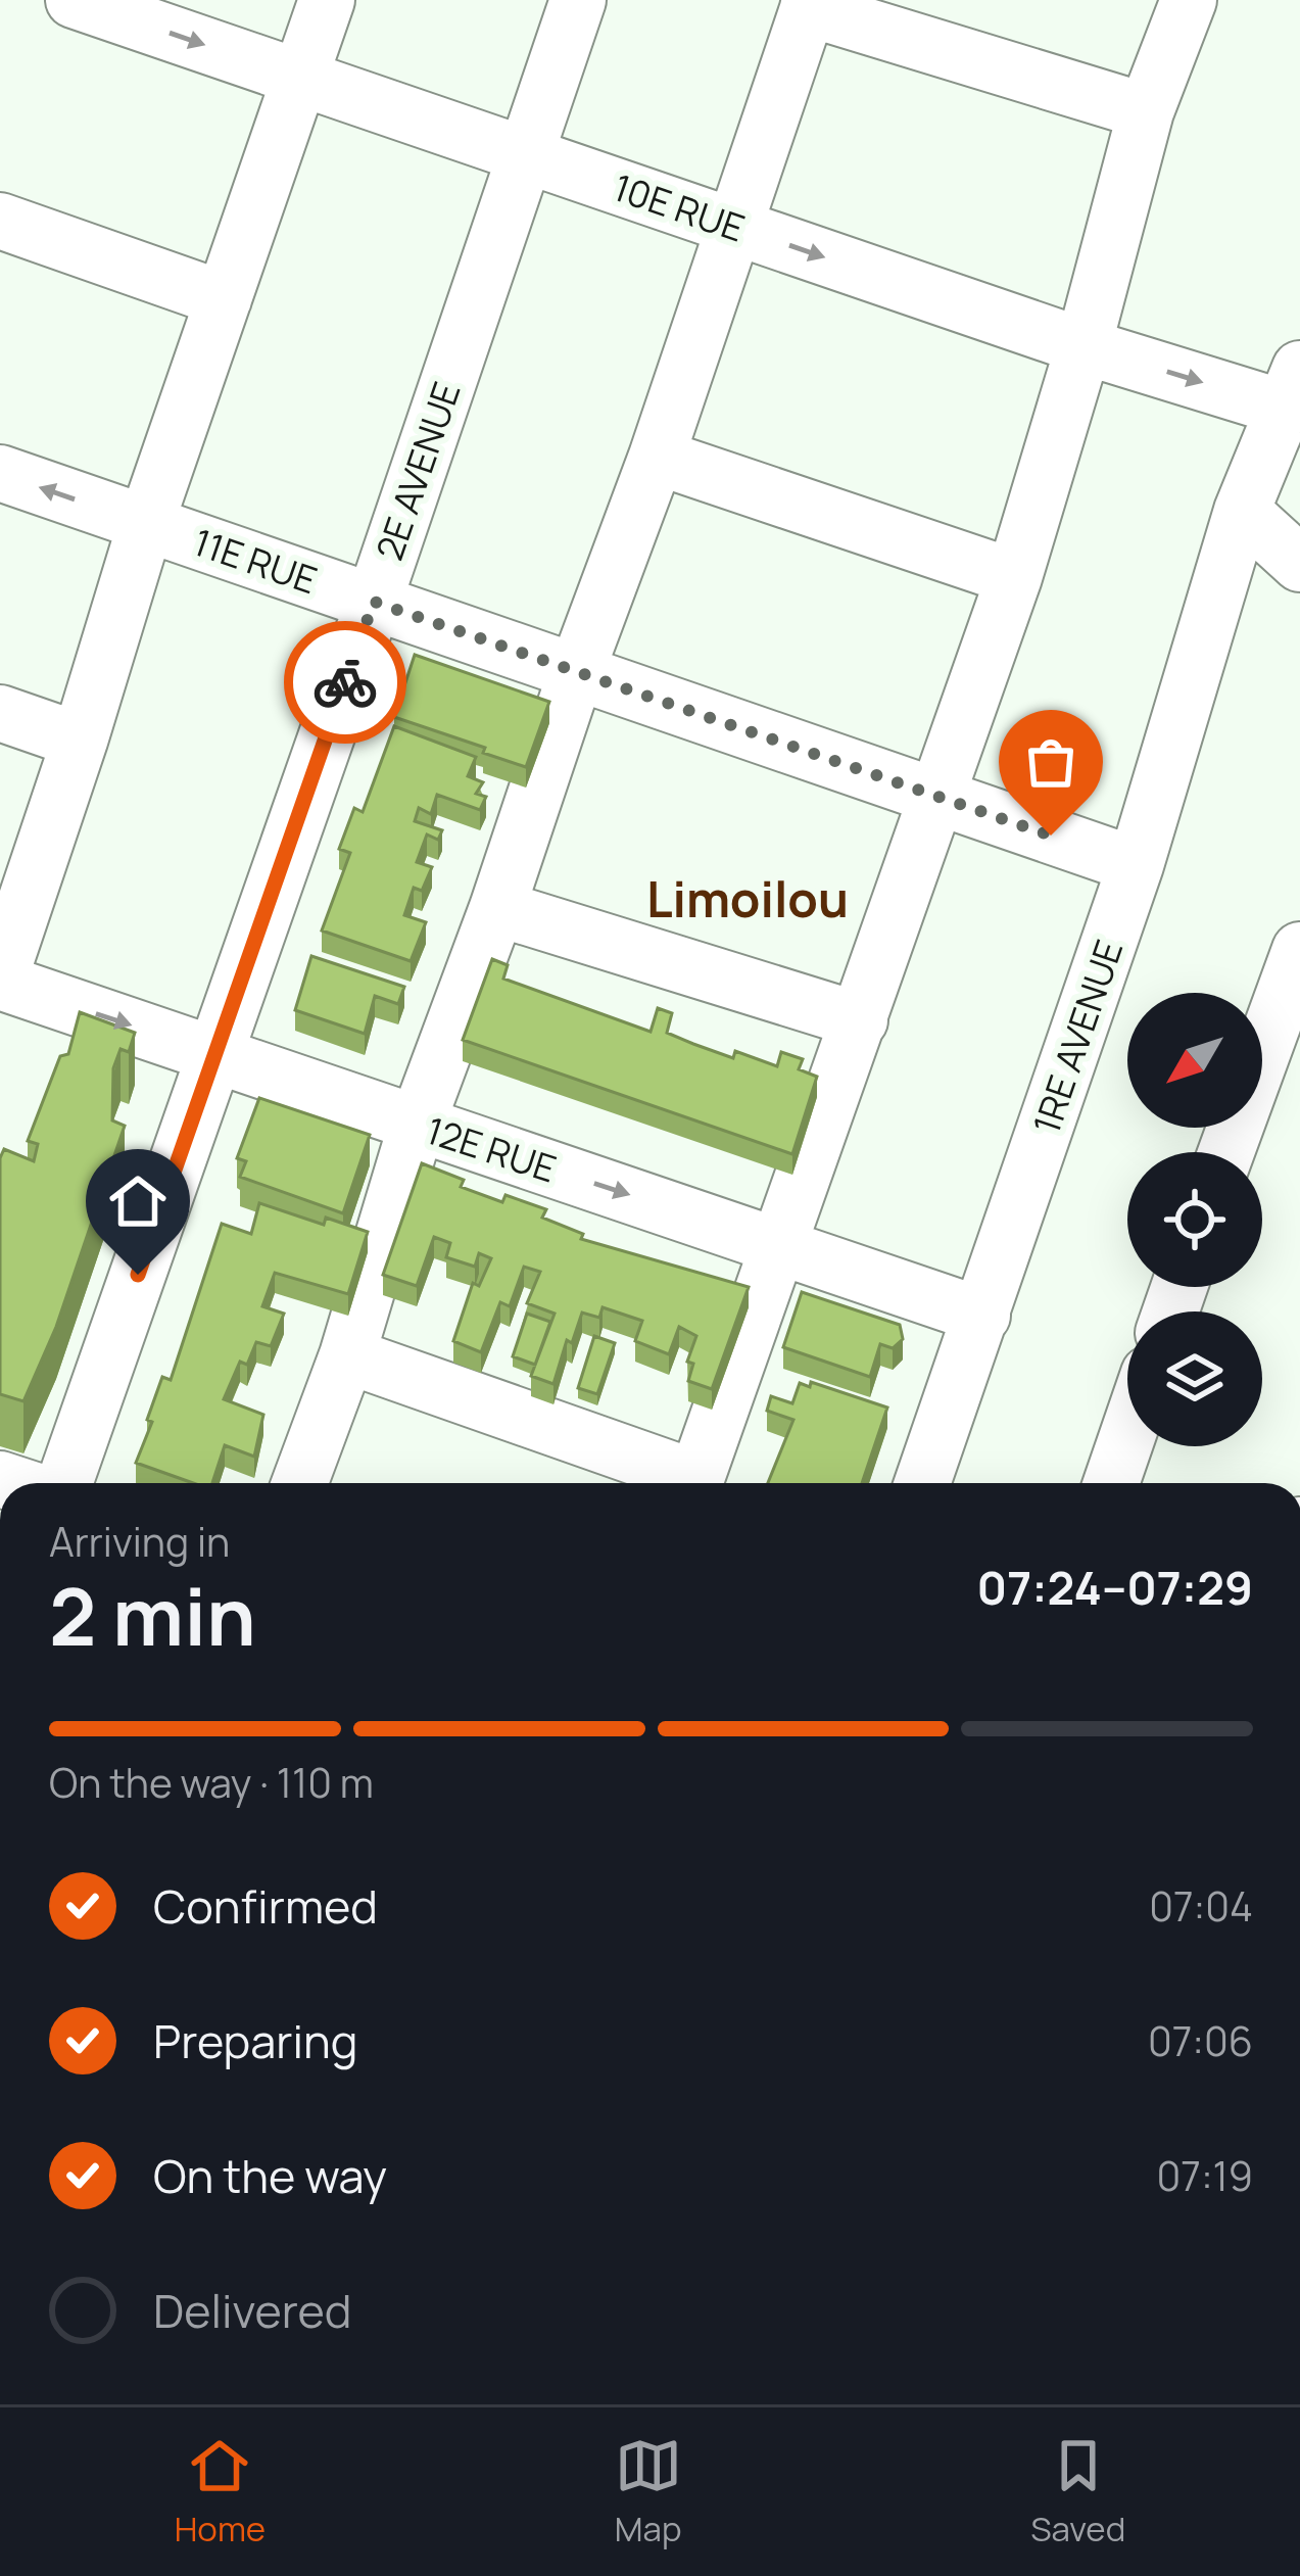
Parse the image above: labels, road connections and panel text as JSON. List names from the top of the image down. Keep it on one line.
{"streets":{"street":["10E RUE","2E AVENUE","11E RUE","1RE AVENUE","12E RUE"]},"crossings":[["10E RUE","2E AVENUE"],["10E RUE","1RE AVENUE"],["2E AVENUE","11E RUE"],["2E AVENUE","12E RUE"],["11E RUE","1RE AVENUE"],["1RE AVENUE","12E RUE"]],"districts":["Limoilou"],"north":"bottom left","page":{"heading":["2 min","Arriving in","07:24–07:29"],"bar":"On the way · 110 m","list":[["Confirmed","07:04"],["Preparing","07:06"],["On the way","07:19"],"Delivered"],"tabs":["Home","Map","Saved"]}}
